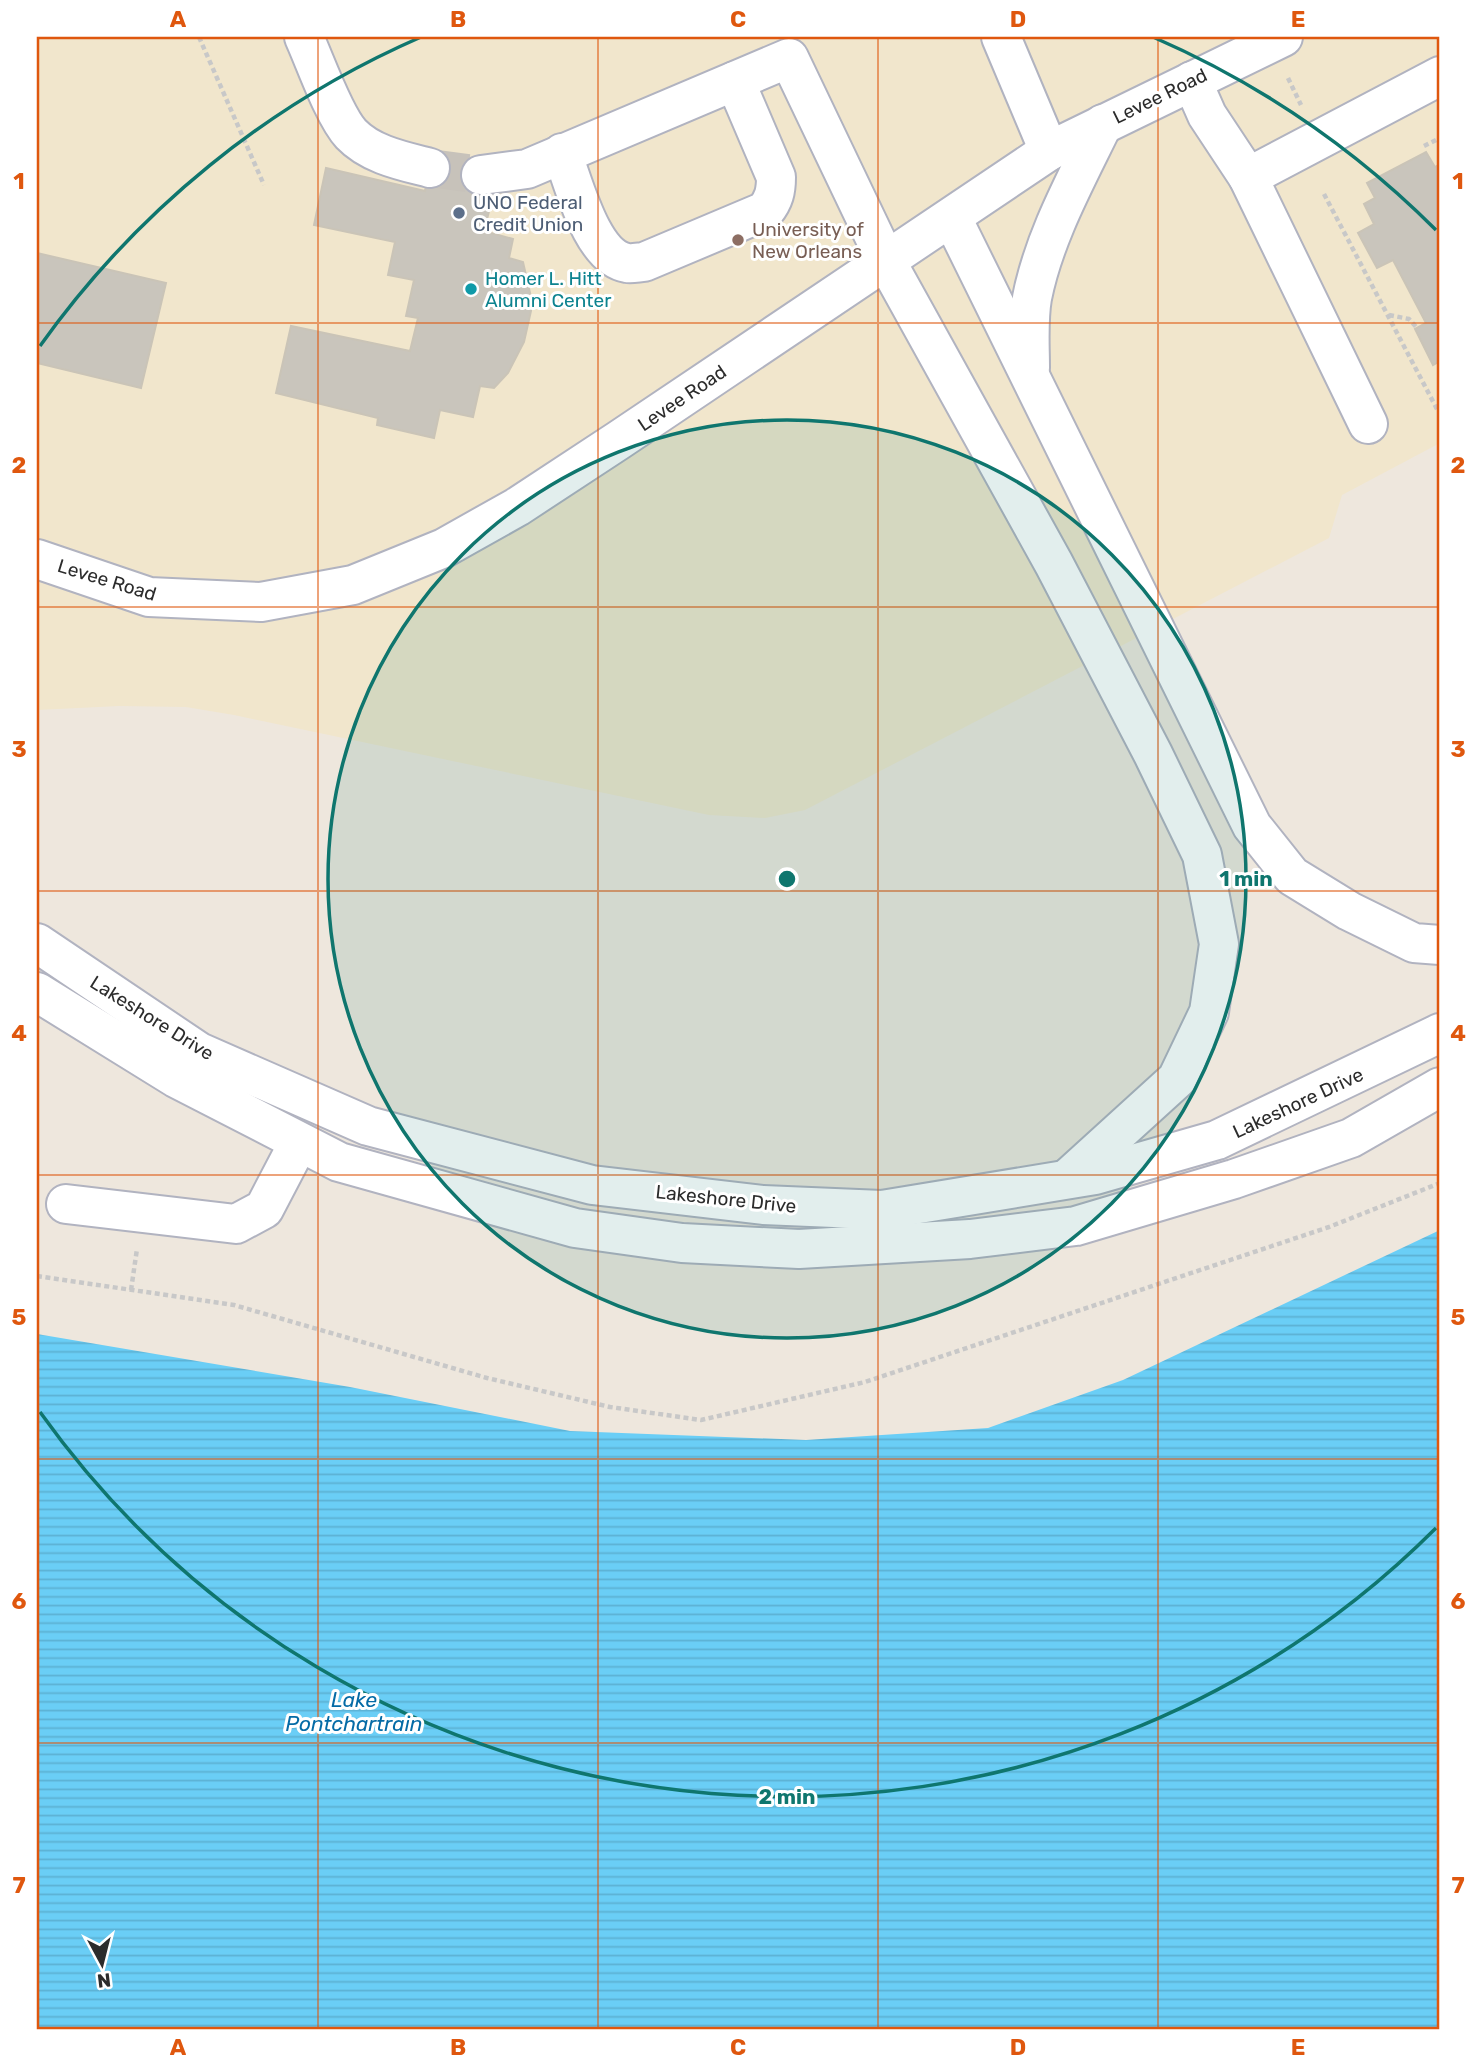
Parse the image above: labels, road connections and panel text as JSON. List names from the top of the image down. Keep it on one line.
{"streets":{"street":["Levee Road","Lakeshore Drive"]},"water":["Lake Pontchartrain"],"places":["UNO Federal Credit Union","University of New Orleans","Homer L. Hitt Alumni Center"],"north":"bottom","grid":{"columns":["A","B","C","D","E"],"rows":["1","2","3","4","5","6","7"]},"rings":["1 min","2 min"]}
